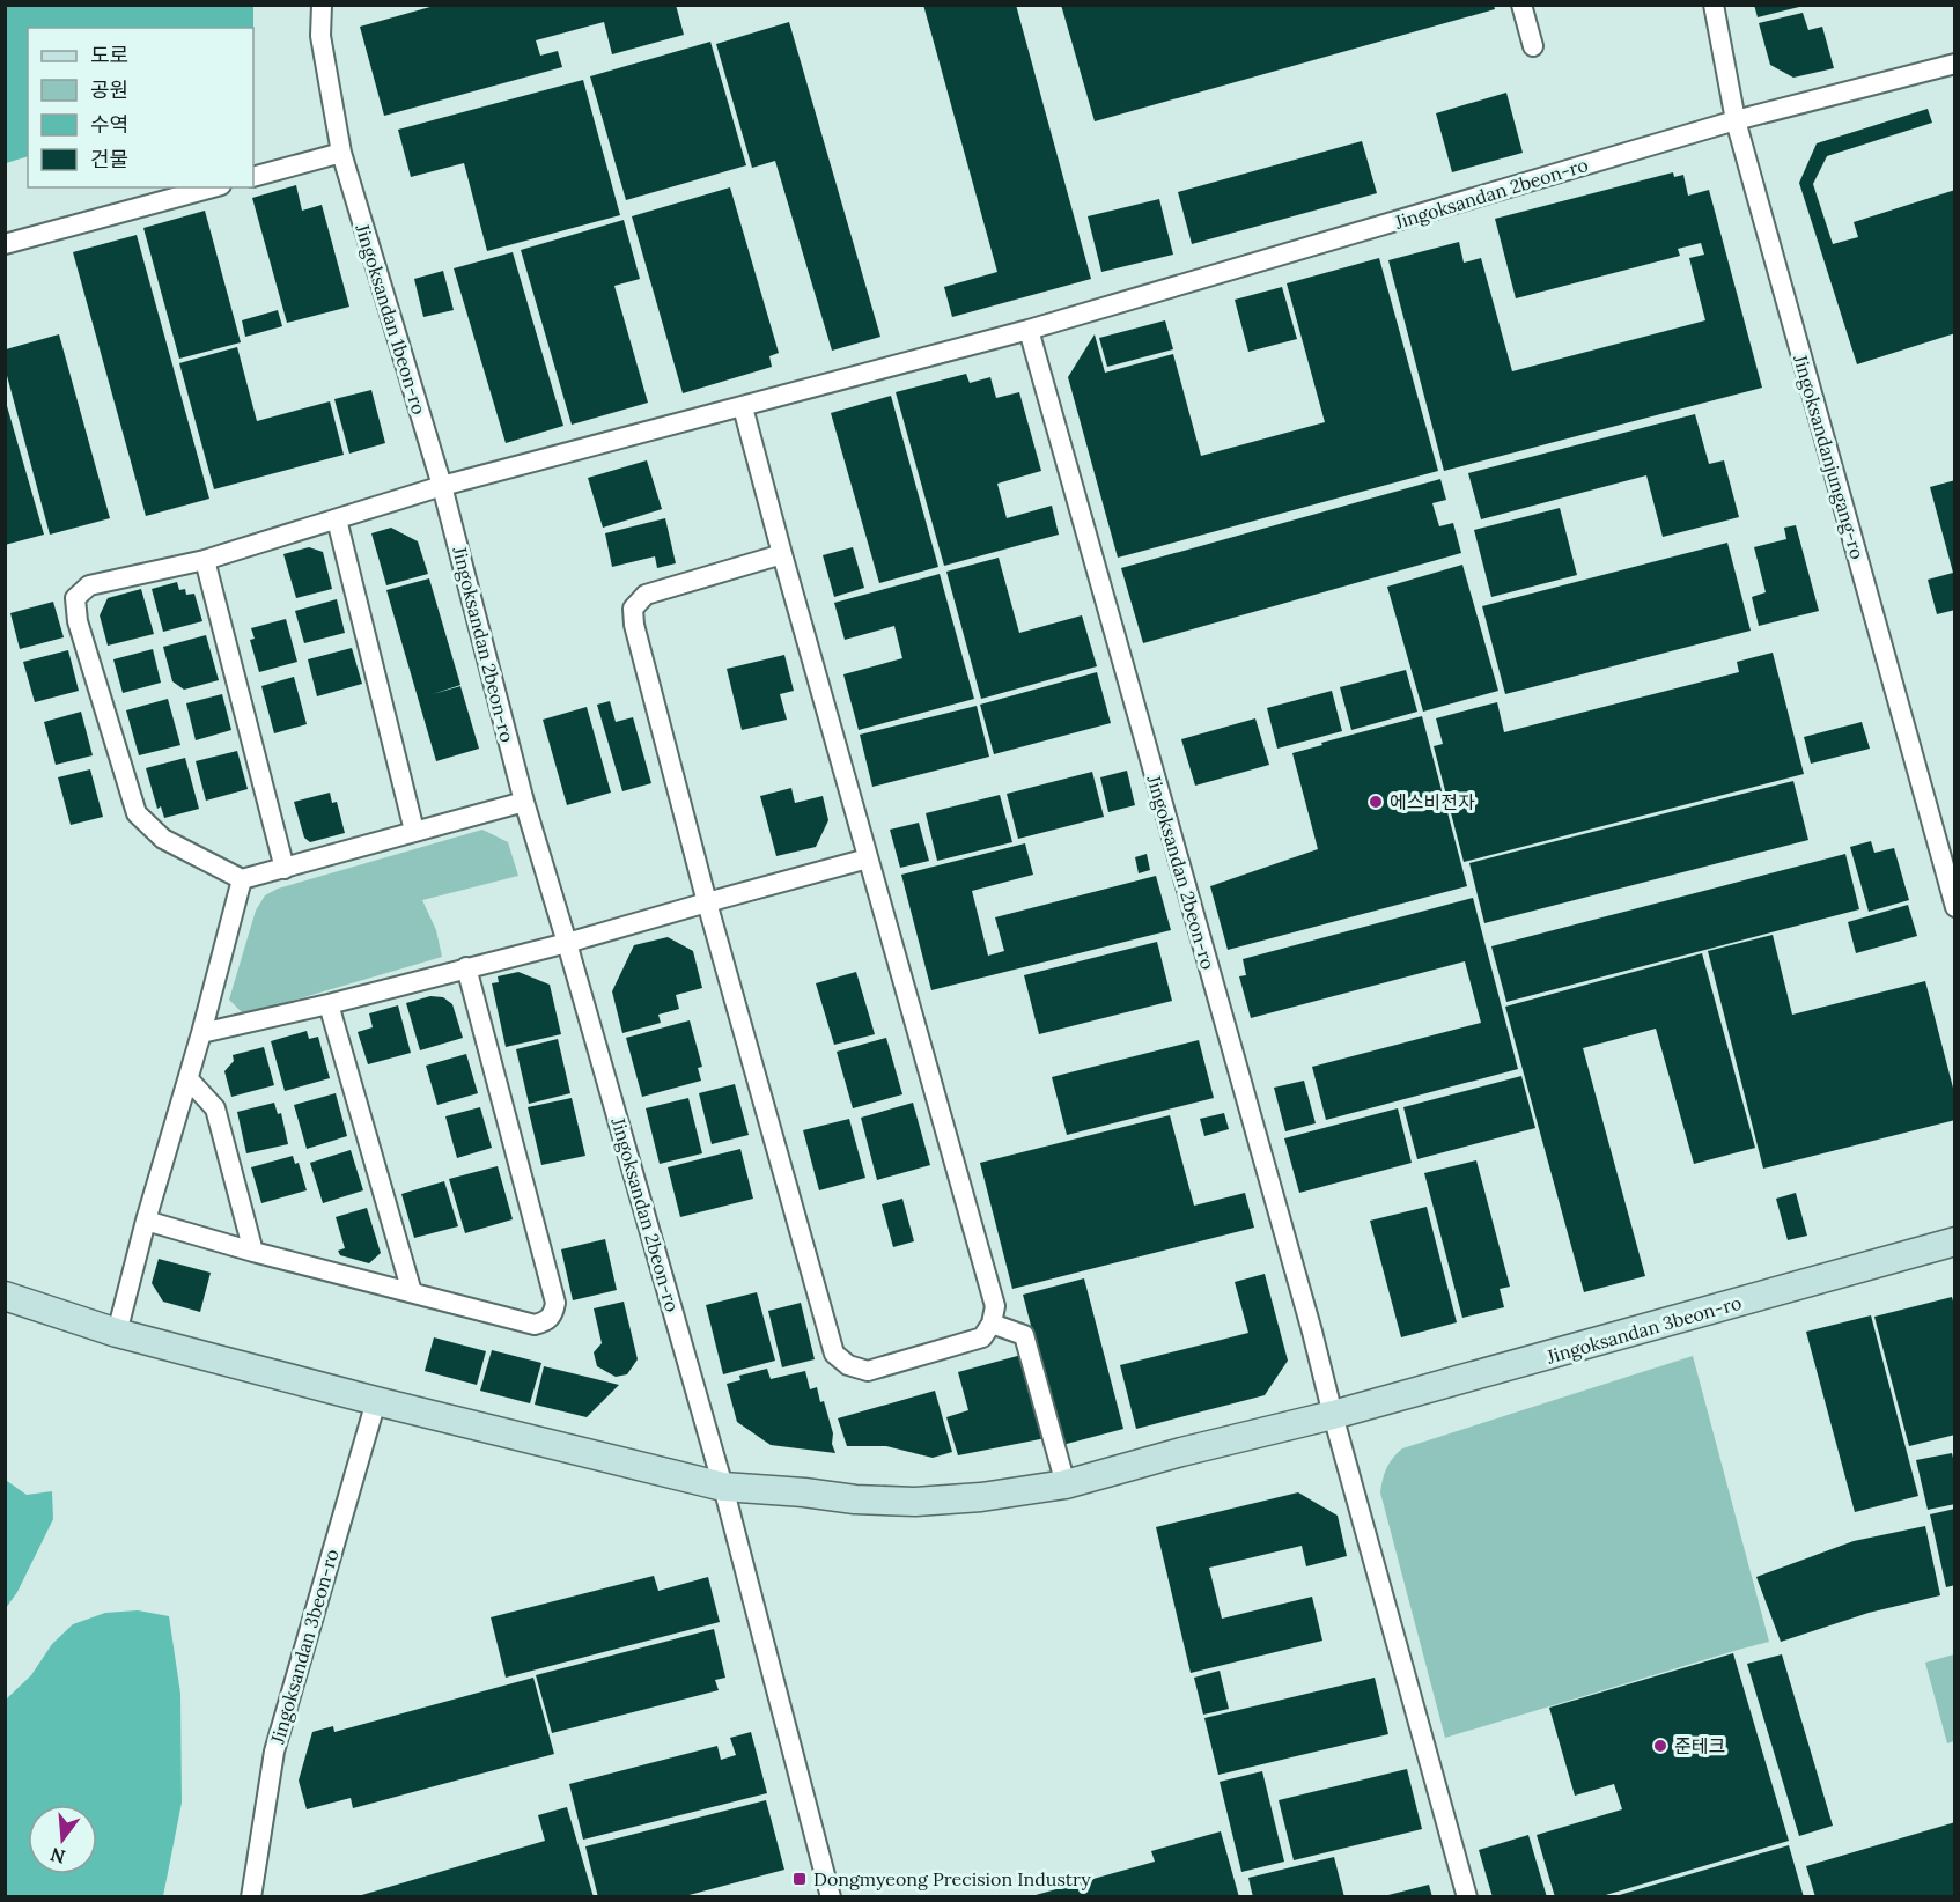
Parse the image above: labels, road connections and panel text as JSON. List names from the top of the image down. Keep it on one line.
{"streets":{"street":["Jingoksandan 2beon-ro","Jingoksandan 1beon-ro","Jingoksandanjungang-ro","Jingoksandan 3beon-ro"]},"crossings":[["Jingoksandan 2beon-ro","Jingoksandan 1beon-ro"],["Jingoksandan 2beon-ro","Jingoksandanjungang-ro"],["Jingoksandan 2beon-ro","Jingoksandan 3beon-ro"]],"places":{"other":["에스비전자","준테크"],"transit":["Dongmyeong Precision Industry"]},"legend":["도로","공원","수역","건물"],"north":"bottom"}
